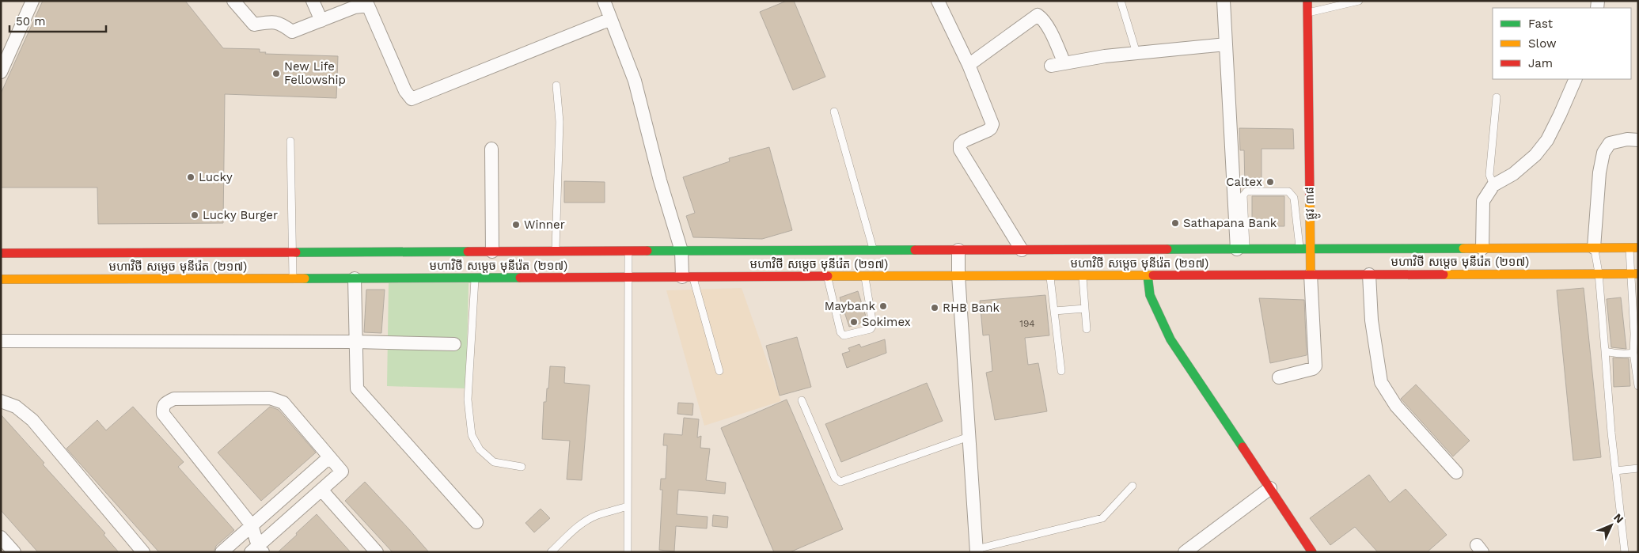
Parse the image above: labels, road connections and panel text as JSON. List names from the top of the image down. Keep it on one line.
{"streets":{"main road":["ផ្លូវ ៣៨","មហាវិថី សម្តេច មុនីរ៉េត (២១៧)"]},"crossings":[["ផ្លូវ ៣៨","មហាវិថី សម្តេច មុនីរ៉េត (២១៧)"]],"places":["New Life Fellowship","Lucky","Caltex","Lucky Burger","Sathapana Bank","Winner","Maybank","RHB Bank","Sokimex"],"house_numbers":["194"],"legend":["Fast","Slow","Jam"],"scale_bar":"50 m","north":"top right"}
